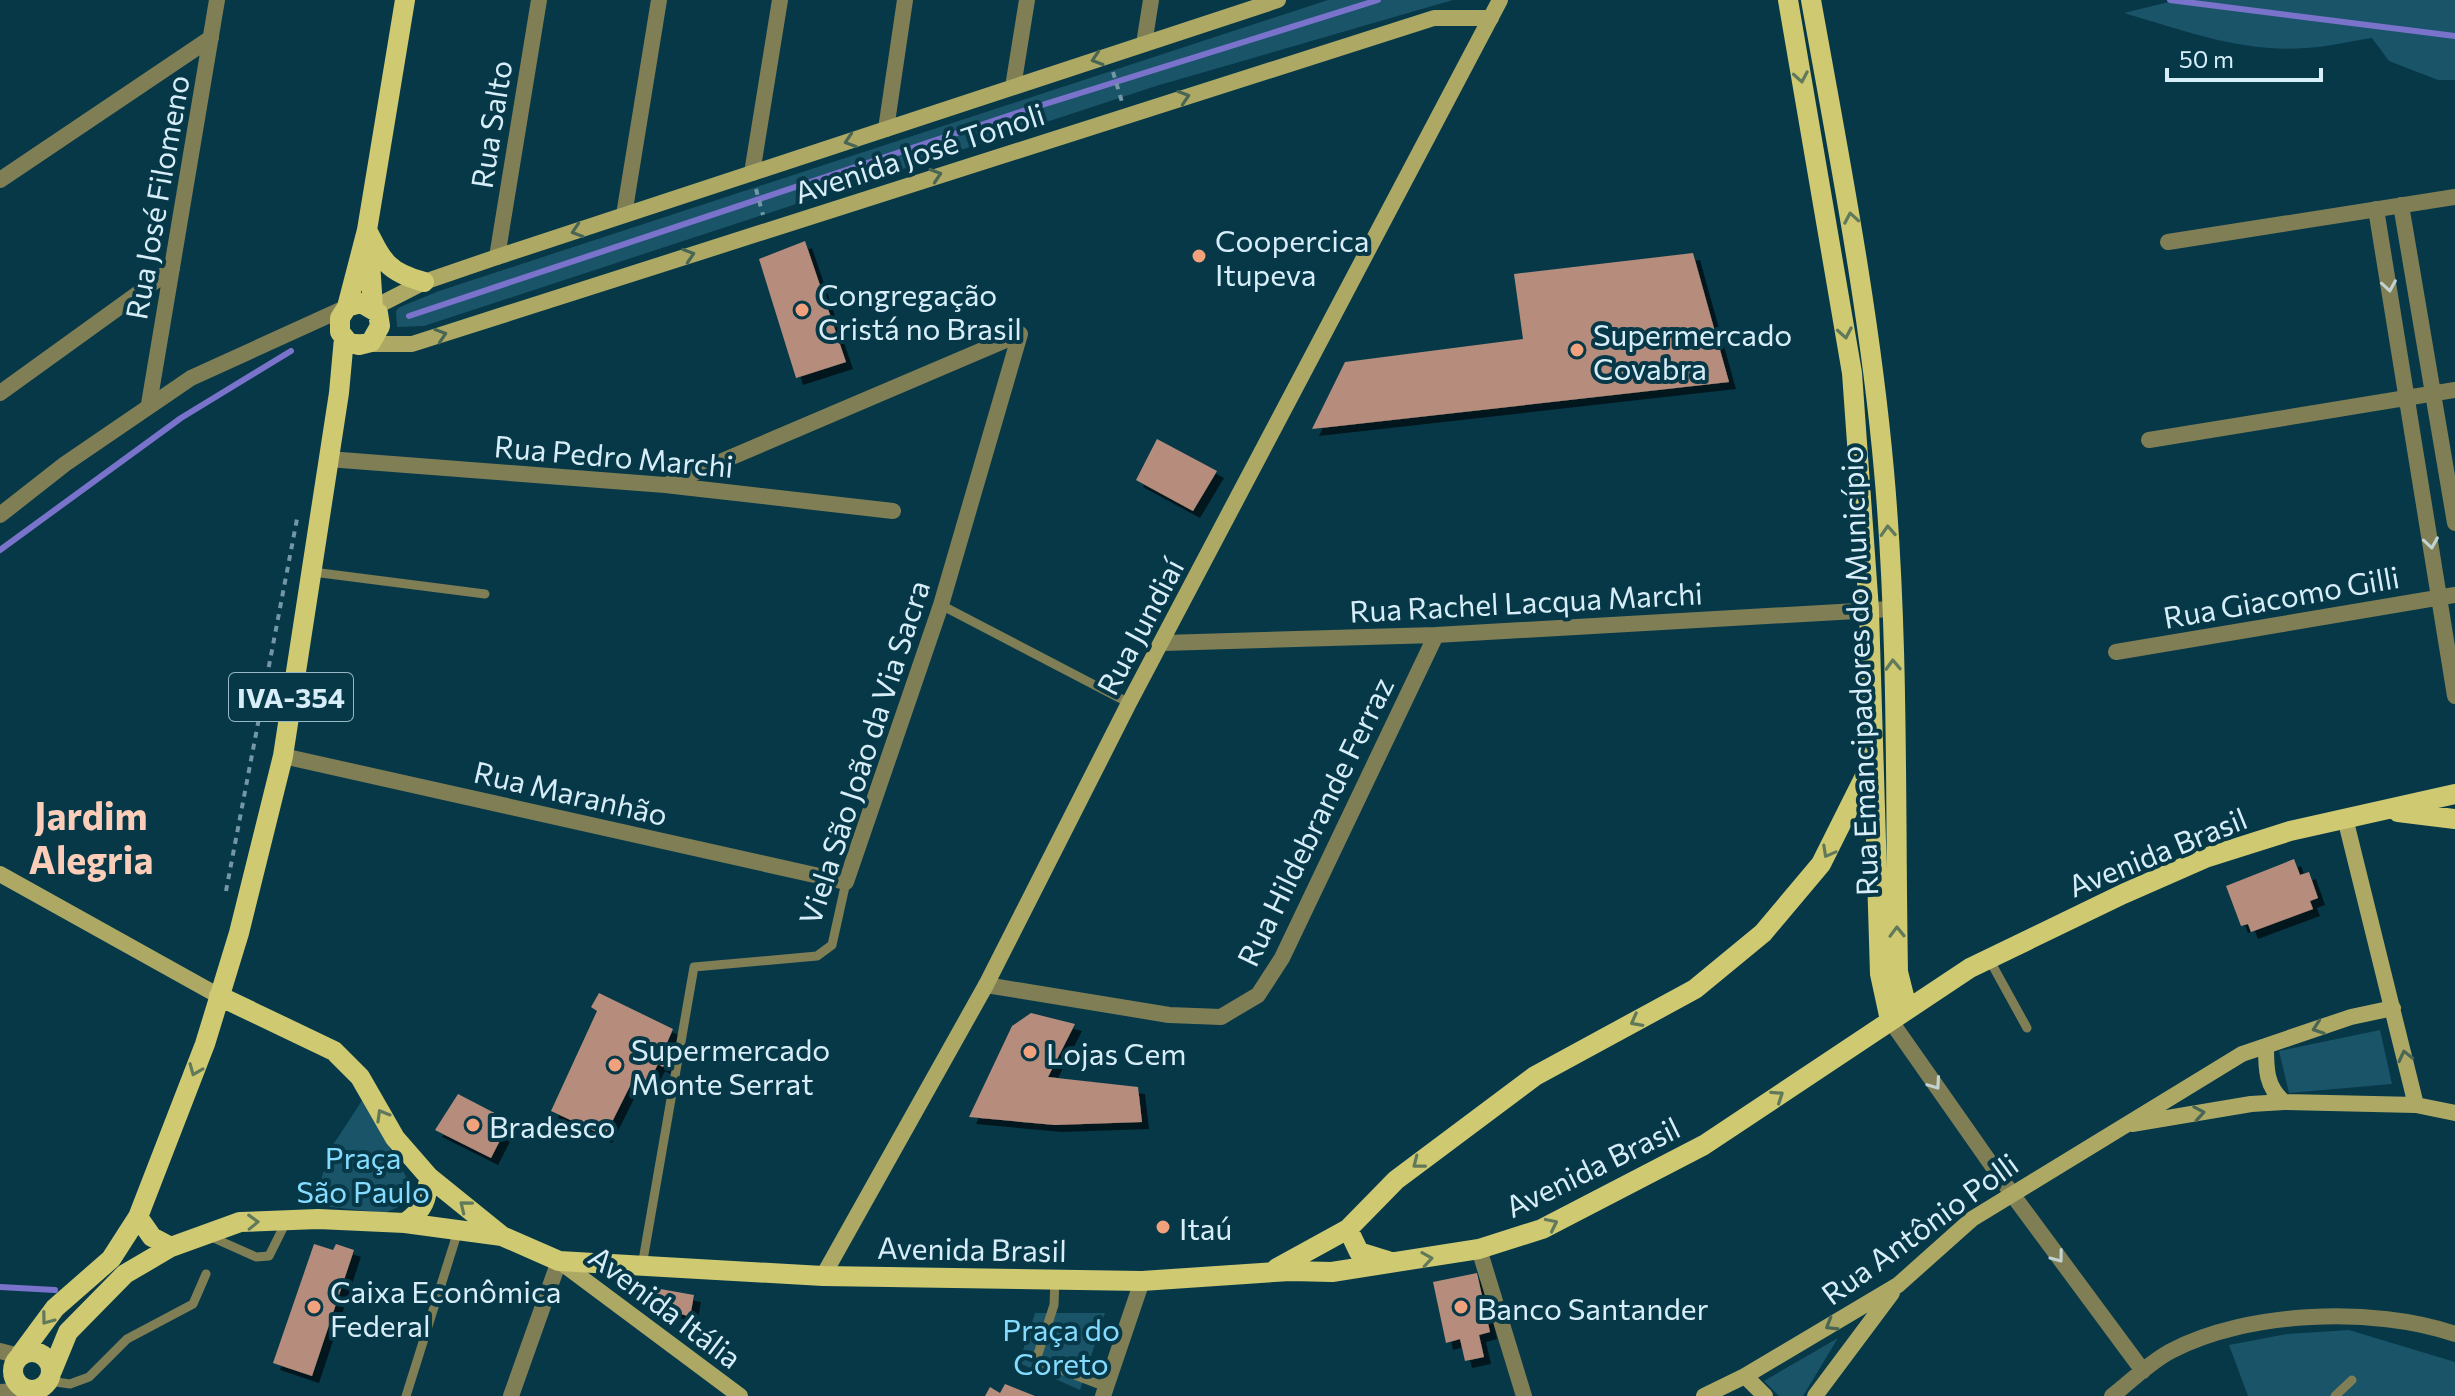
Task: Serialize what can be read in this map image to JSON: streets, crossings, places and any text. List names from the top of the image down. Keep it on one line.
{"streets":{"main road":["Avenida José Tonoli","Rua Jundiaí","Rua Emancipadores do Município","IVA-354","Avenida Brasil","Rua Antônio Polli","Avenida Itália"],"street":["Rua Salto","Rua José Filomeno","Rua Pedro Marchi","Rua Giacomo Gilli","Rua Rachel Lacqua Marchi","Viela São João da Via Sacra","Rua Maranhão","Rua Hildebrande Ferraz"]},"crossings":[["Rua Salto","Avenida José Tonoli"],["Avenida José Tonoli","Rua Jundiaí"],["Avenida José Tonoli","IVA-354"],["Rua Pedro Marchi","IVA-354"],["Rua Pedro Marchi","Viela São João da Via Sacra"],["Rua Rachel Lacqua Marchi","Rua Jundiaí"],["Rua Rachel Lacqua Marchi","Rua Emancipadores do Município"],["Rua Rachel Lacqua Marchi","Rua Hildebrande Ferraz"],["Rua Jundiaí","Rua Hildebrande Ferraz"],["Rua Jundiaí","Avenida Brasil"],["Rua Emancipadores do Município","Avenida Brasil"],["IVA-354","Rua Maranhão"],["Viela São João da Via Sacra","Rua Maranhão"],["Viela São João da Via Sacra","Avenida Brasil"],["Avenida Brasil","Avenida Itália"]],"districts":["Jardim Alegria"],"parks":["Praça São Paulo","Praça do Coreto"],"places":["Coopercica Itupeva","Congregação Cristá no Brasil","Supermercado Covabra","Lojas Cem","Supermercado Monte Serrat","Bradesco","Itaú","Caixa Econômica Federal","Banco Santander"],"scale_bar":"50 m"}
